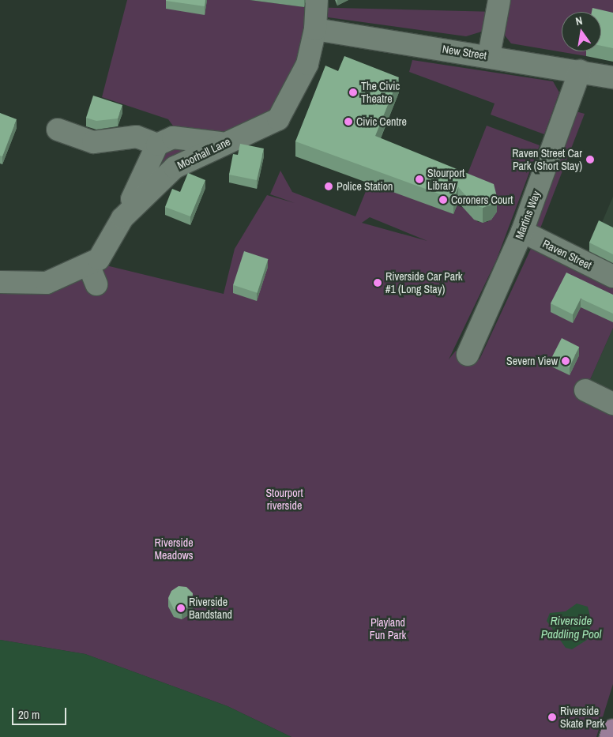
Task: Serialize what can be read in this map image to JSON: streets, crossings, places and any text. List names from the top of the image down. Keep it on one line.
{"streets":{"street":["New Street","Moorhall Lane","Martins Way","Raven Street"]},"crossings":[["New Street","Moorhall Lane"],["New Street","Martins Way"],["Martins Way","Raven Street"]],"water":["Riverside Paddling Pool"],"parks":["Stourport riverside","Riverside Meadows","Playland Fun Park"],"places":["The Civic Theatre","Civic Centre","Raven Street Car Park (Short Stay)","Stourport Library","Police Station","Coroners Court","Riverside Car Park #1 (Long Stay)","Severn View","Riverside Bandstand","Riverside Skate Park"],"scale_bar":"20 m","north":"top"}
